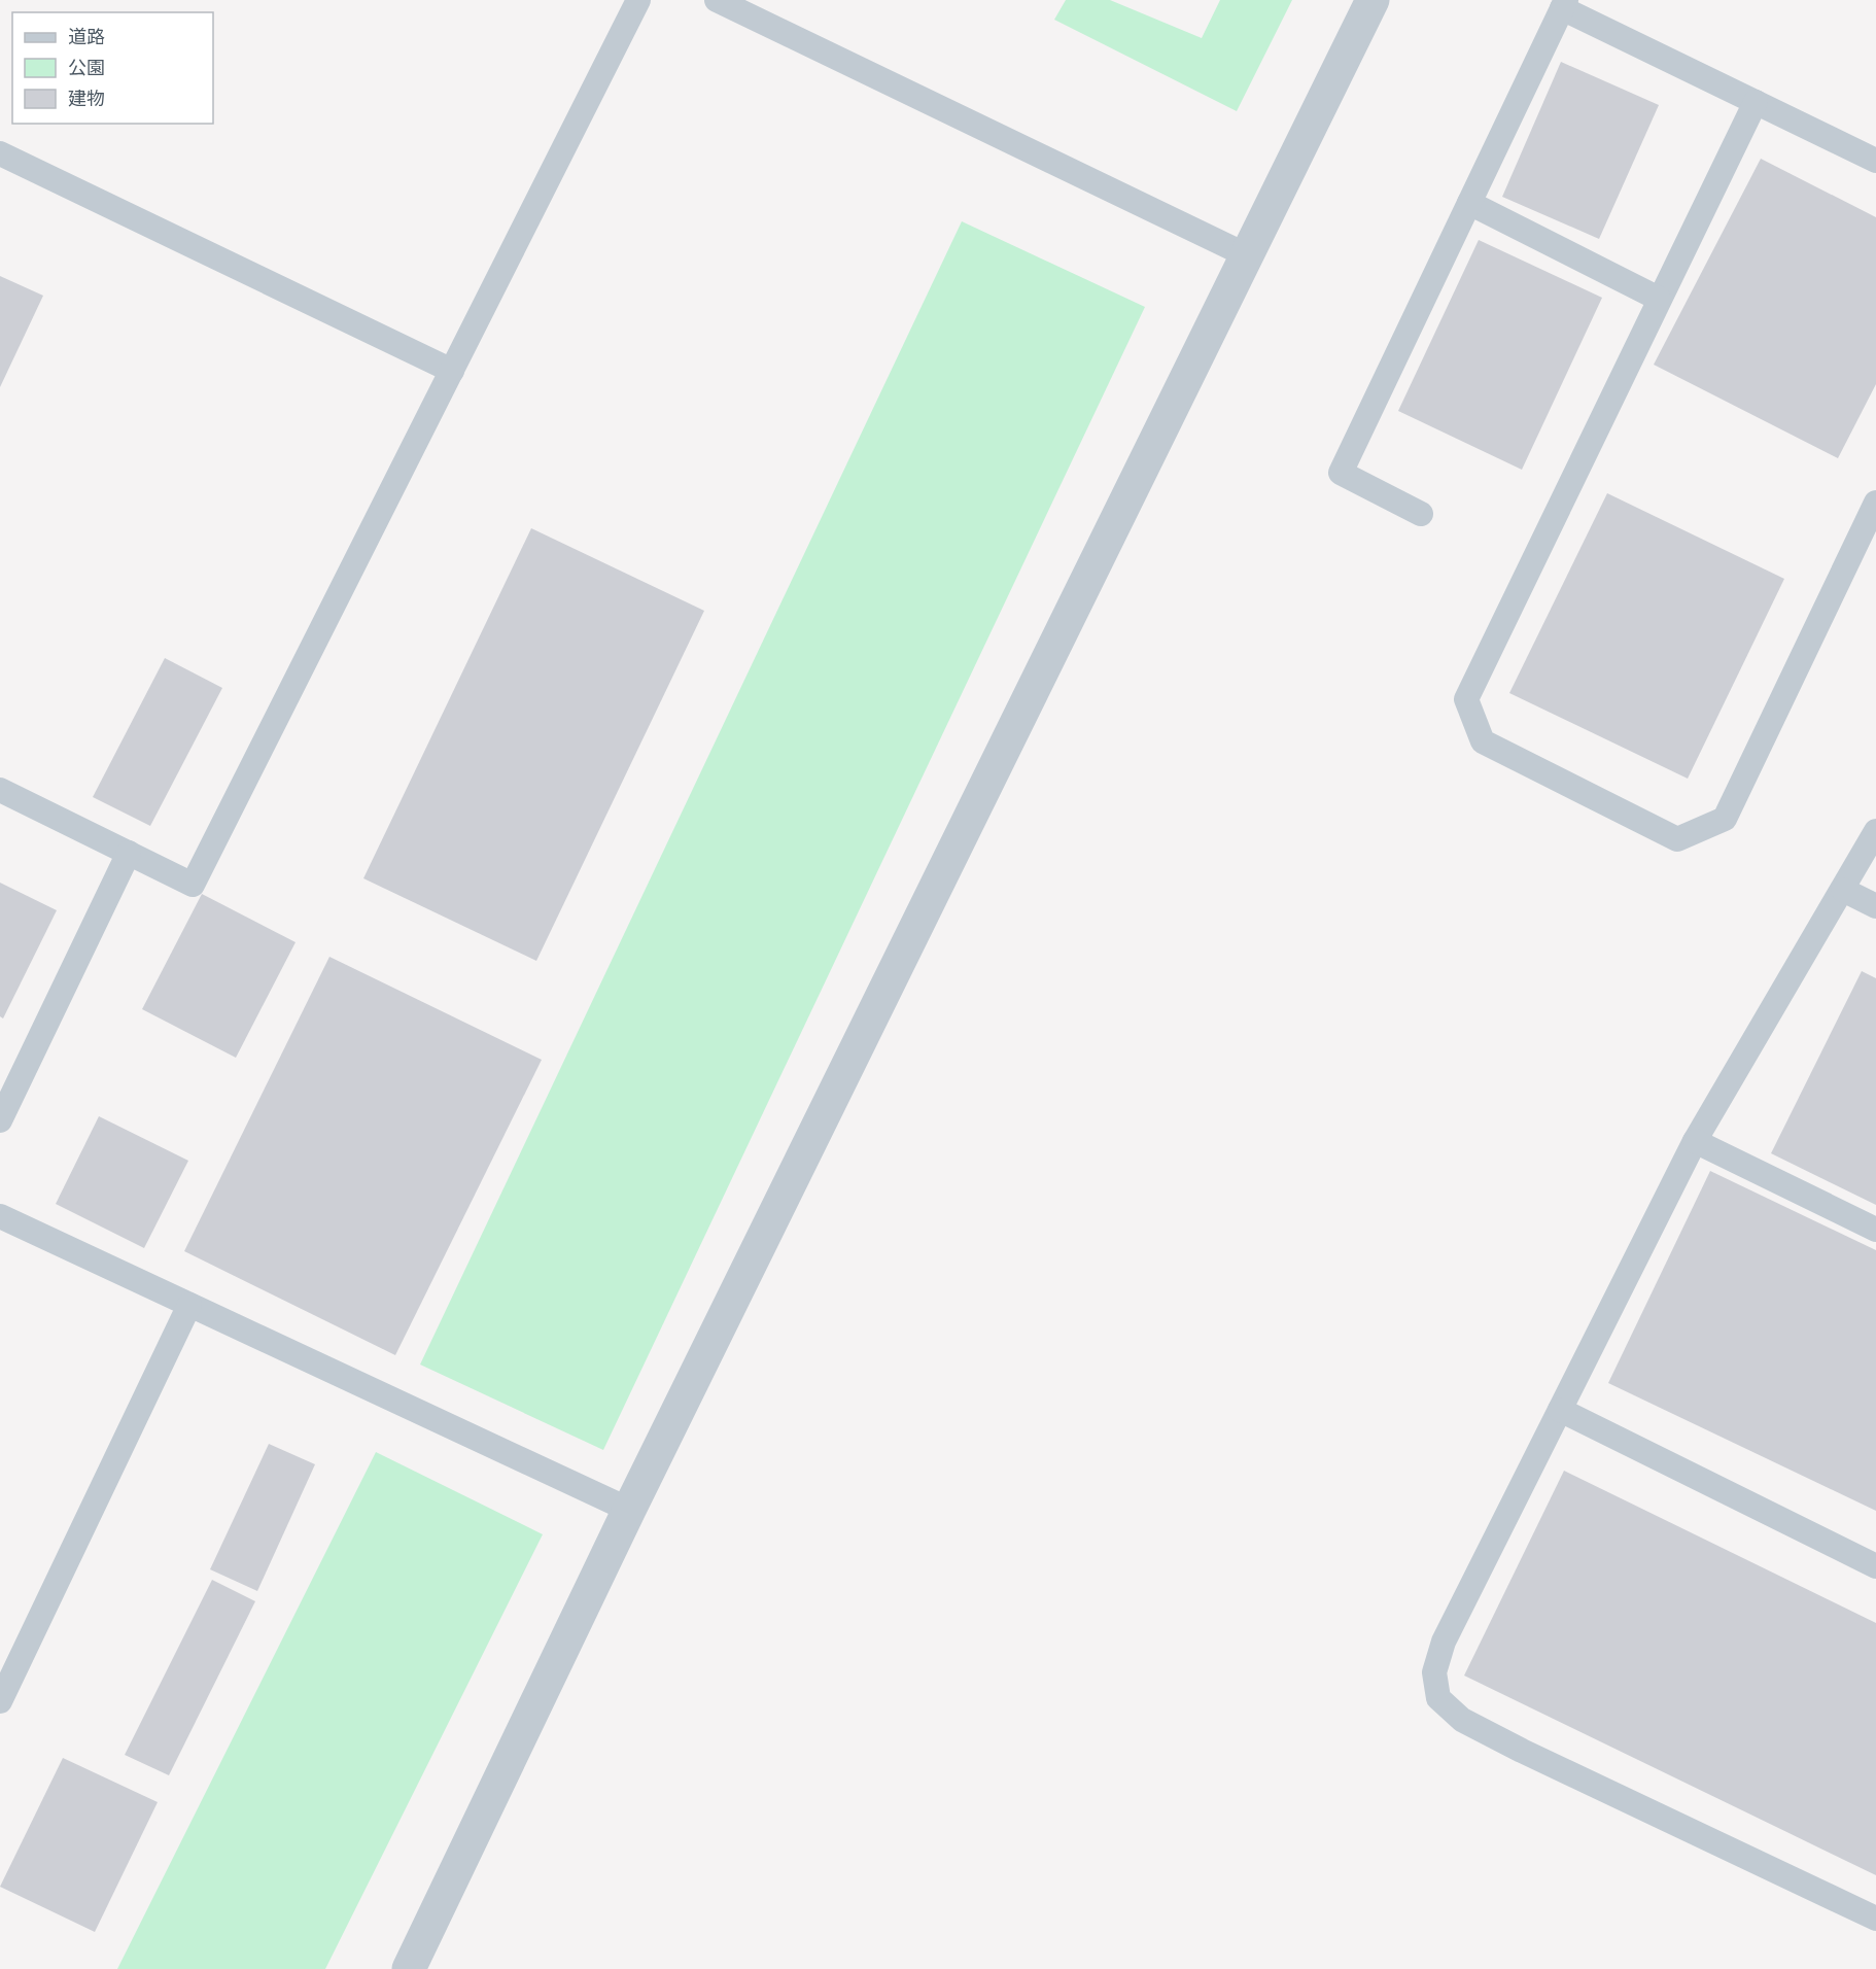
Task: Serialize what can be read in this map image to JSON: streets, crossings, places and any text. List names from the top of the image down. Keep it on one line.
{"legend":["道路","公園","建物"]}
